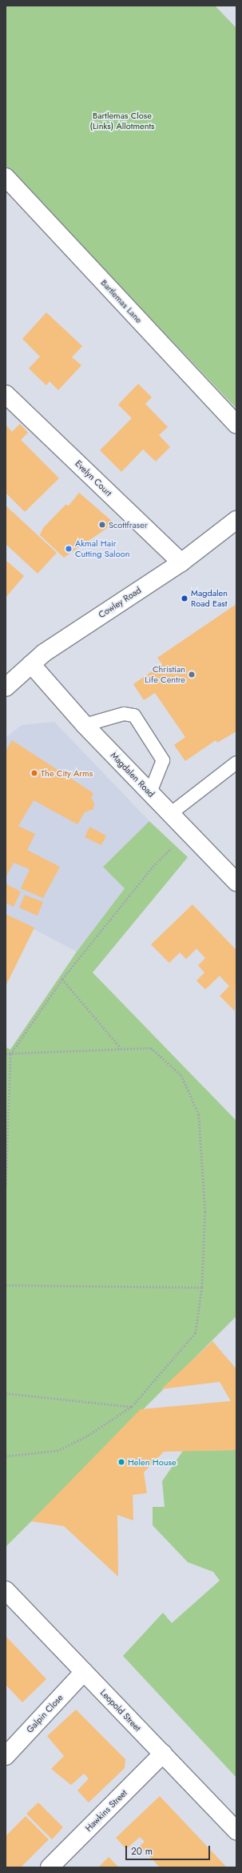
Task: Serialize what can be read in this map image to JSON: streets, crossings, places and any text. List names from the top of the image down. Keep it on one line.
{"streets":{"street":["Bartlemas Lane","Evelyn Court","Cowley Road","Magdalen Road","Leopold Street","Galpin Close","Hawkins Street"]},"crossings":[["Evelyn Court","Cowley Road"],["Cowley Road","Magdalen Road"],["Leopold Street","Galpin Close"],["Leopold Street","Hawkins Street"]],"parks":["Bartlemas Close (Links) Allotments"],"places":["Scottfraser","Akmal Hair Cutting Saloon","Magdalen Road East","Christian Life Centre","The City Arms","Helen House"],"scale_bar":"20 m"}
